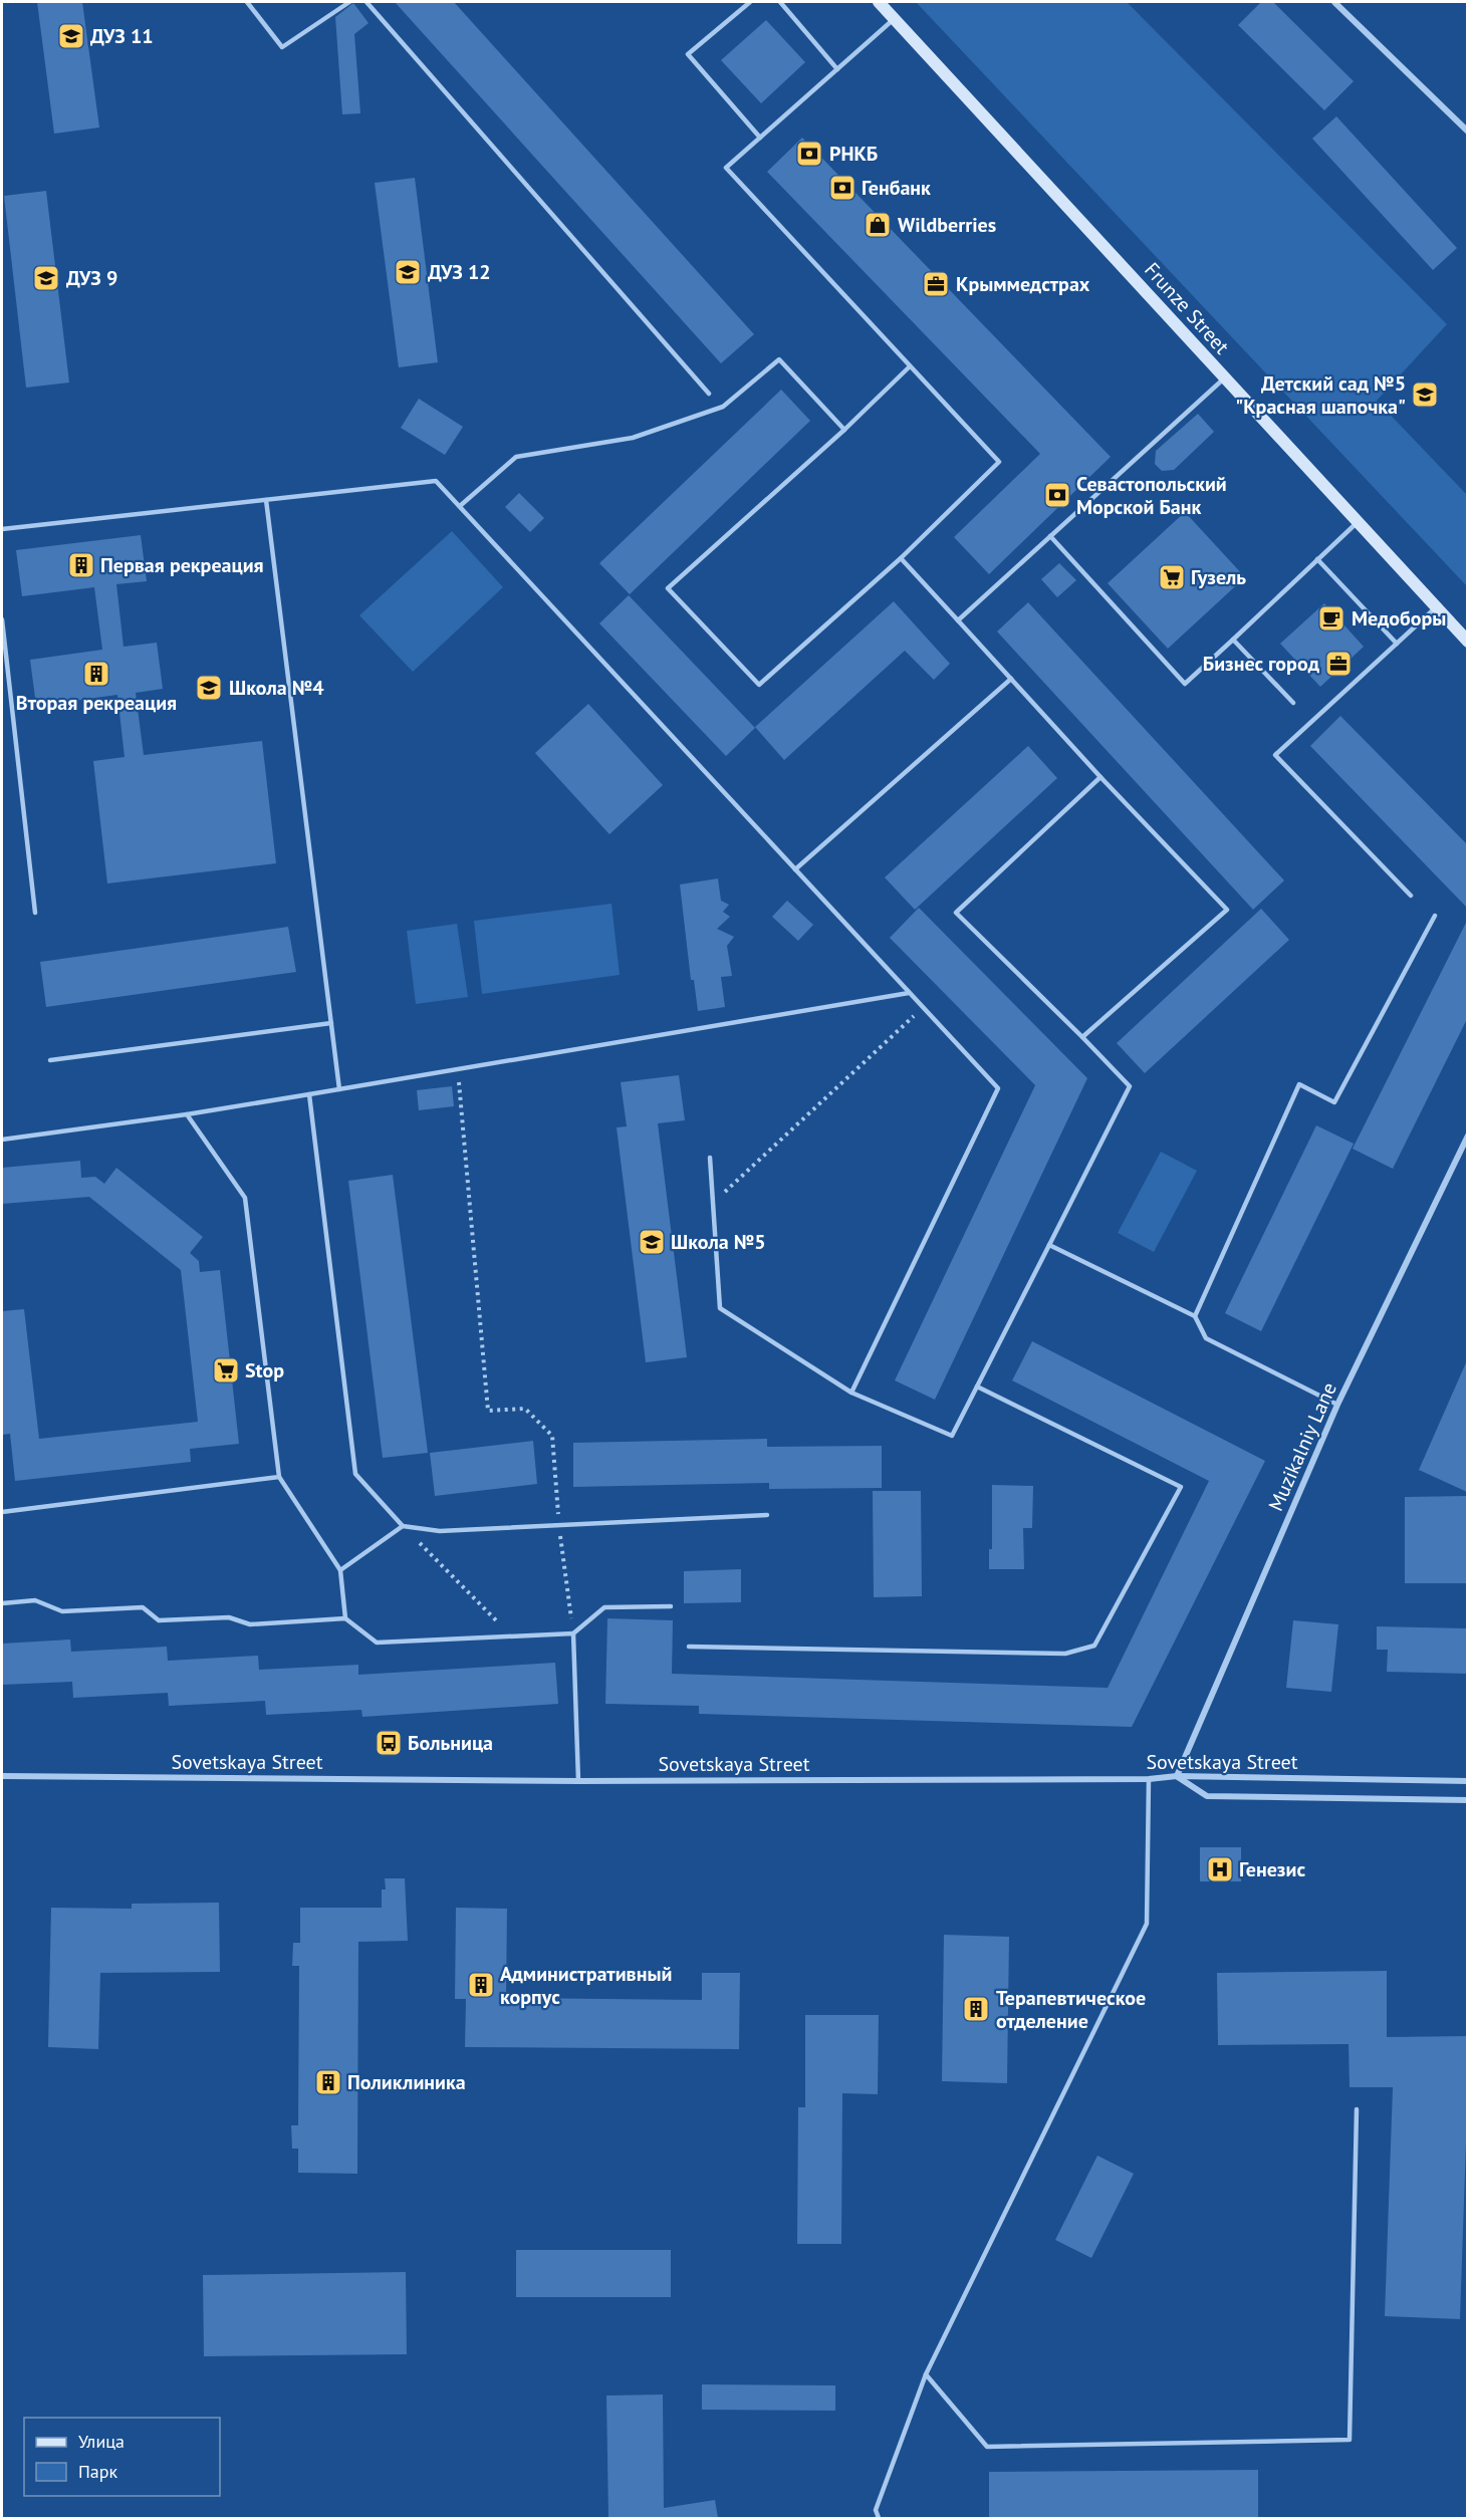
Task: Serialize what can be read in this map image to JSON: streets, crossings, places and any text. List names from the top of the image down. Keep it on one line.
{"streets":{"main road":["Frunze Street"],"street":["Muzikalniy Lane","Sovetskaya Street"]},"crossings":[["Muzikalniy Lane","Sovetskaya Street"]],"places":{"school or university":["ДУЗ 11","ДУЗ 12","ДУЗ 9","Детский сад №5 \"Красная шапочка\"","Школа №4","Школа №5"],"bank":["РНКБ","Генбанк","Севастопольский Морской Банк"],"shop":["Wildberries"],"office":["Крыммедстрах","Бизнес город"],"building":["Первая рекреация","Вторая рекреация","Административный корпус","Терапевтическое отделение","Поликлиника"],"supermarket":["Гузель","Stop"],"cafe":["Медоборы"],"bus stop":["Больница"],"hospital":["Генезис"]},"legend":["Улица","Парк"]}
